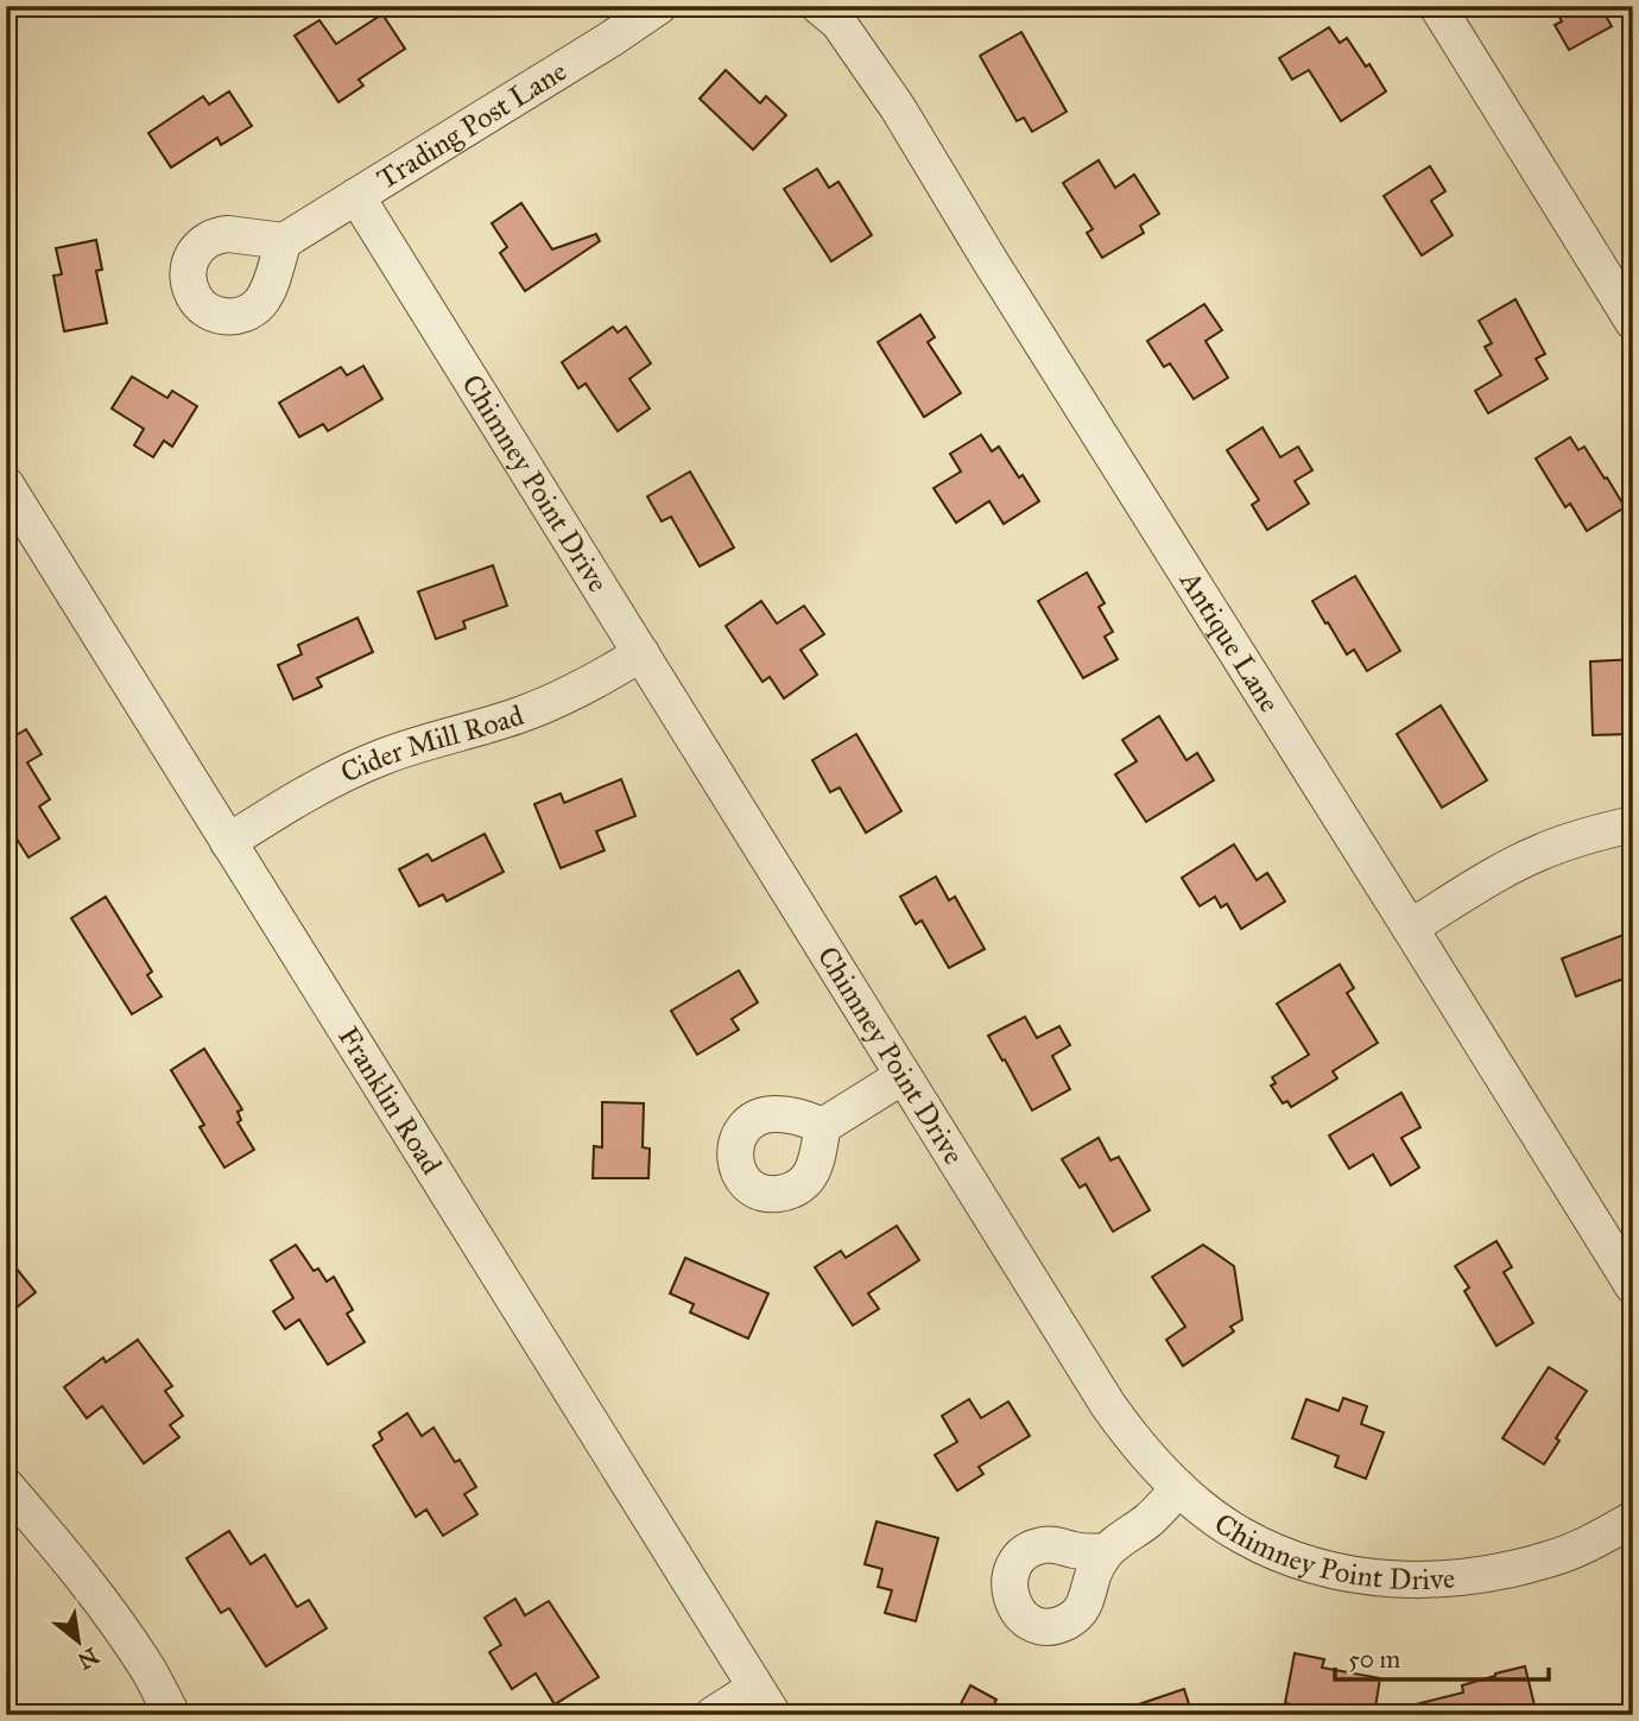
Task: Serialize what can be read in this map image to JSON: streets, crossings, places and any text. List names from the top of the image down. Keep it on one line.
{"streets":{"street":["Trading Post Lane","Chimney Point Drive","Antique Lane","Cider Mill Road","Franklin Road"]},"crossings":[["Trading Post Lane","Chimney Point Drive"],["Chimney Point Drive","Cider Mill Road"],["Cider Mill Road","Franklin Road"]],"scale_bar":"50 m","north":"bottom right"}
